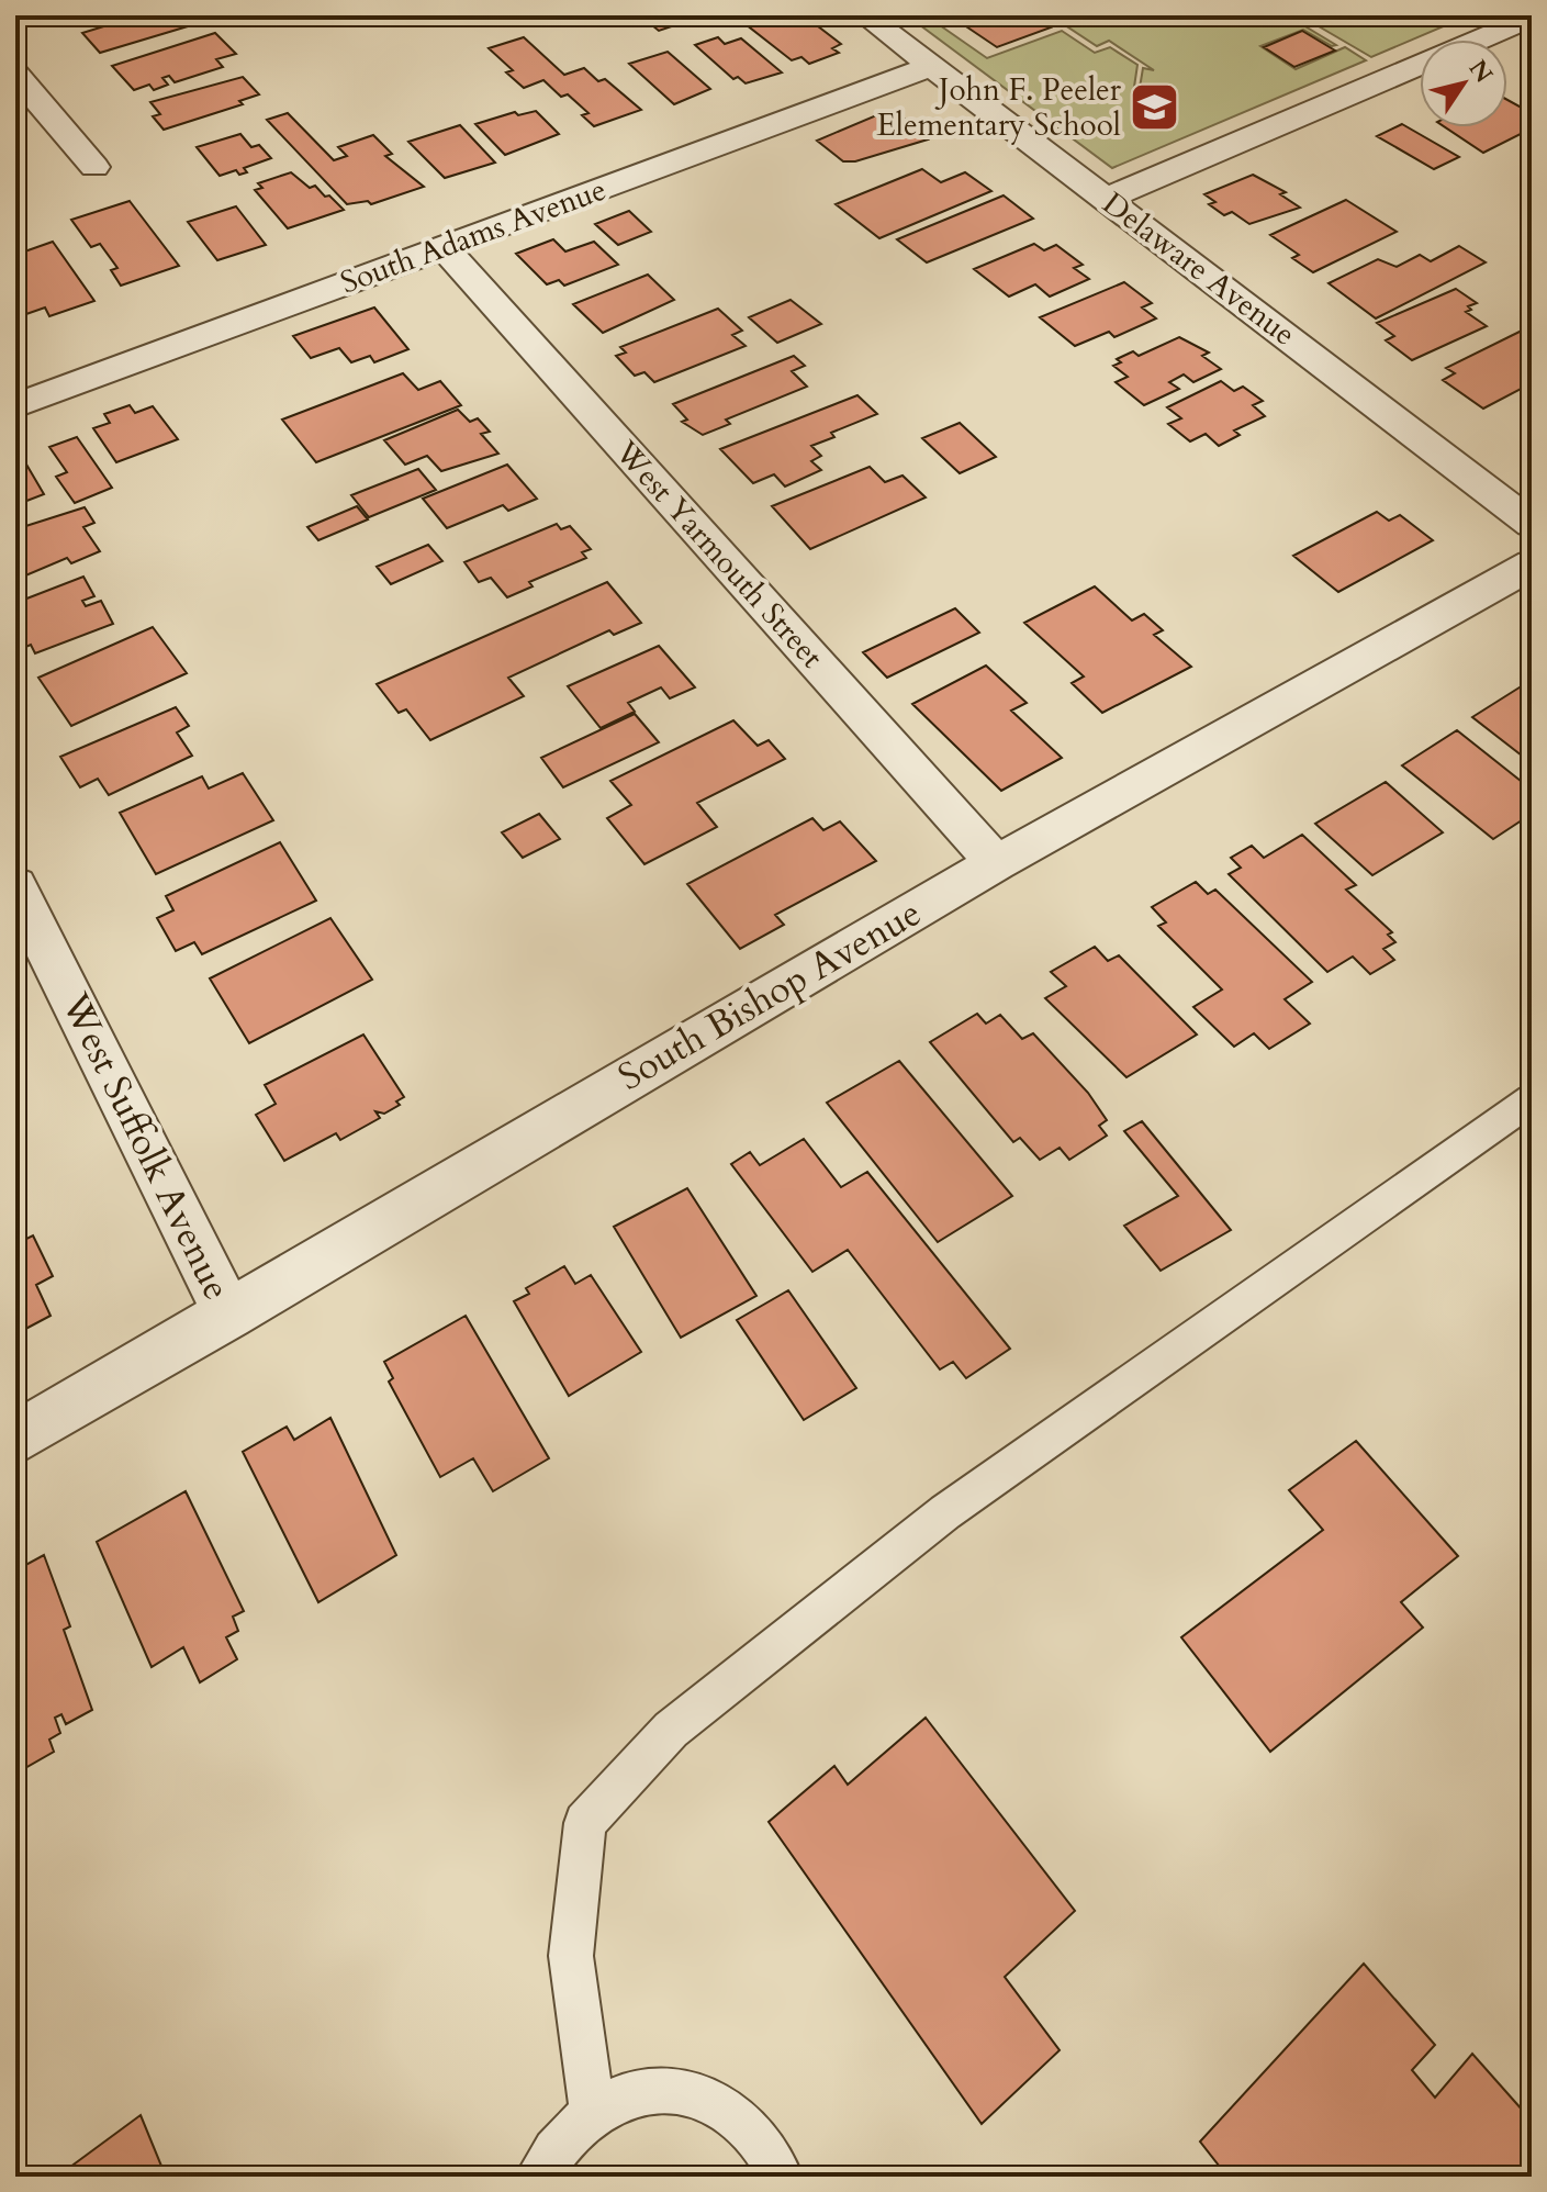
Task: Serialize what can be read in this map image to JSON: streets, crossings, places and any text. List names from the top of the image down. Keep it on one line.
{"streets":{"street":["South Adams Avenue","Delaware Avenue","West Yarmouth Street","South Bishop Avenue","West Suffolk Avenue"]},"crossings":[["South Adams Avenue","Delaware Avenue"],["South Adams Avenue","West Yarmouth Street"],["West Yarmouth Street","South Bishop Avenue"],["South Bishop Avenue","West Suffolk Avenue"]],"places":{"school or university":["John F. Peeler Elementary School"]},"north":"top right"}
